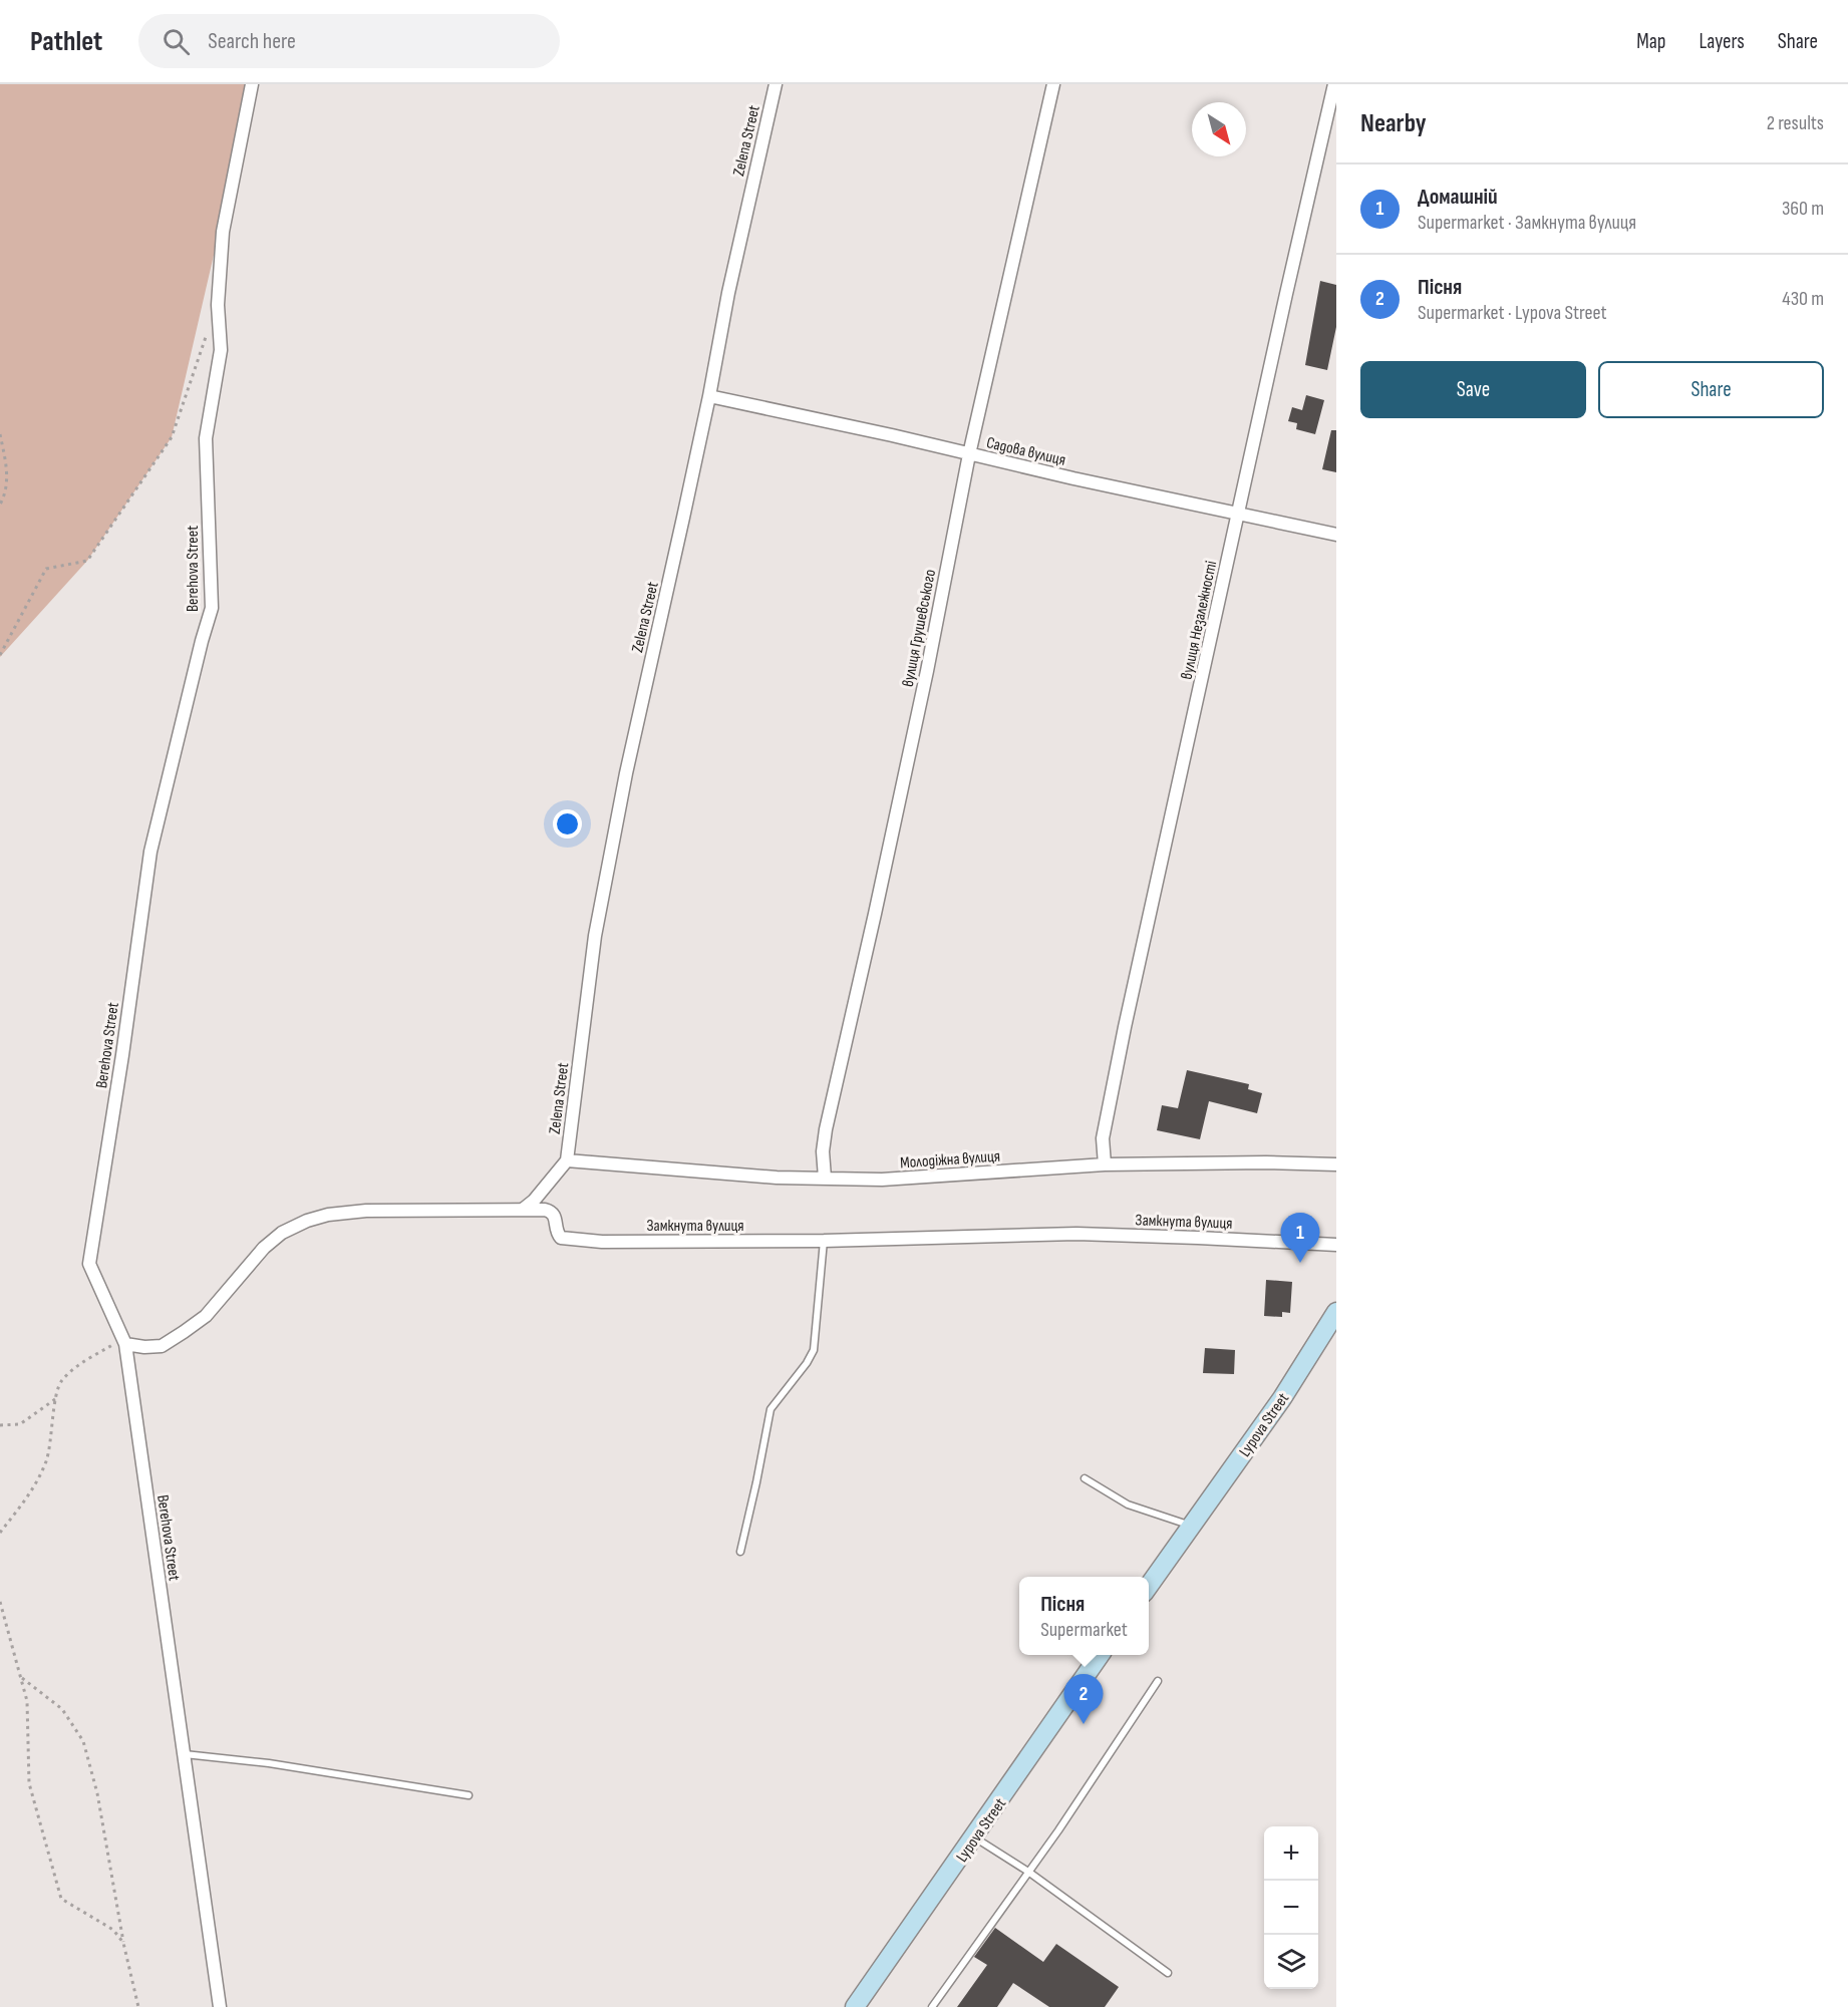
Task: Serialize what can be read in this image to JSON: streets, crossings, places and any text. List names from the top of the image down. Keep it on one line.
{"streets":{"street":["Zelena Street","Садова вулиця","Berehova Street","вулиця Незалежності","вулиця Грушевського","Молодіжна вулиця","Замкнута вулиця","Lypova Street"]},"crossings":[["Zelena Street","Садова вулиця"],["Zelena Street","Молодіжна вулиця"],["Садова вулиця","вулиця Незалежності"],["Садова вулиця","вулиця Грушевського"],["Berehova Street","Замкнута вулиця"],["вулиця Незалежності","Молодіжна вулиця"],["вулиця Грушевського","Молодіжна вулиця"]],"north":"bottom right","page":{"header":"Pathlet","search":"Search here","nav":["Map","Layers","Share"],"heading":["Nearby","2 results"],"list":[{"mark":"1","name":"Домашній","note":"Supermarket · Замкнута вулиця","value":"360 m"},{"mark":"2","name":"Пісня","note":"Supermarket · Lypova Street","value":"430 m"}],"buttons":["Save","Share"],"pins":["1","2"],"popup":["Пісня","Supermarket"],"map_buttons":["+","−"]}}
